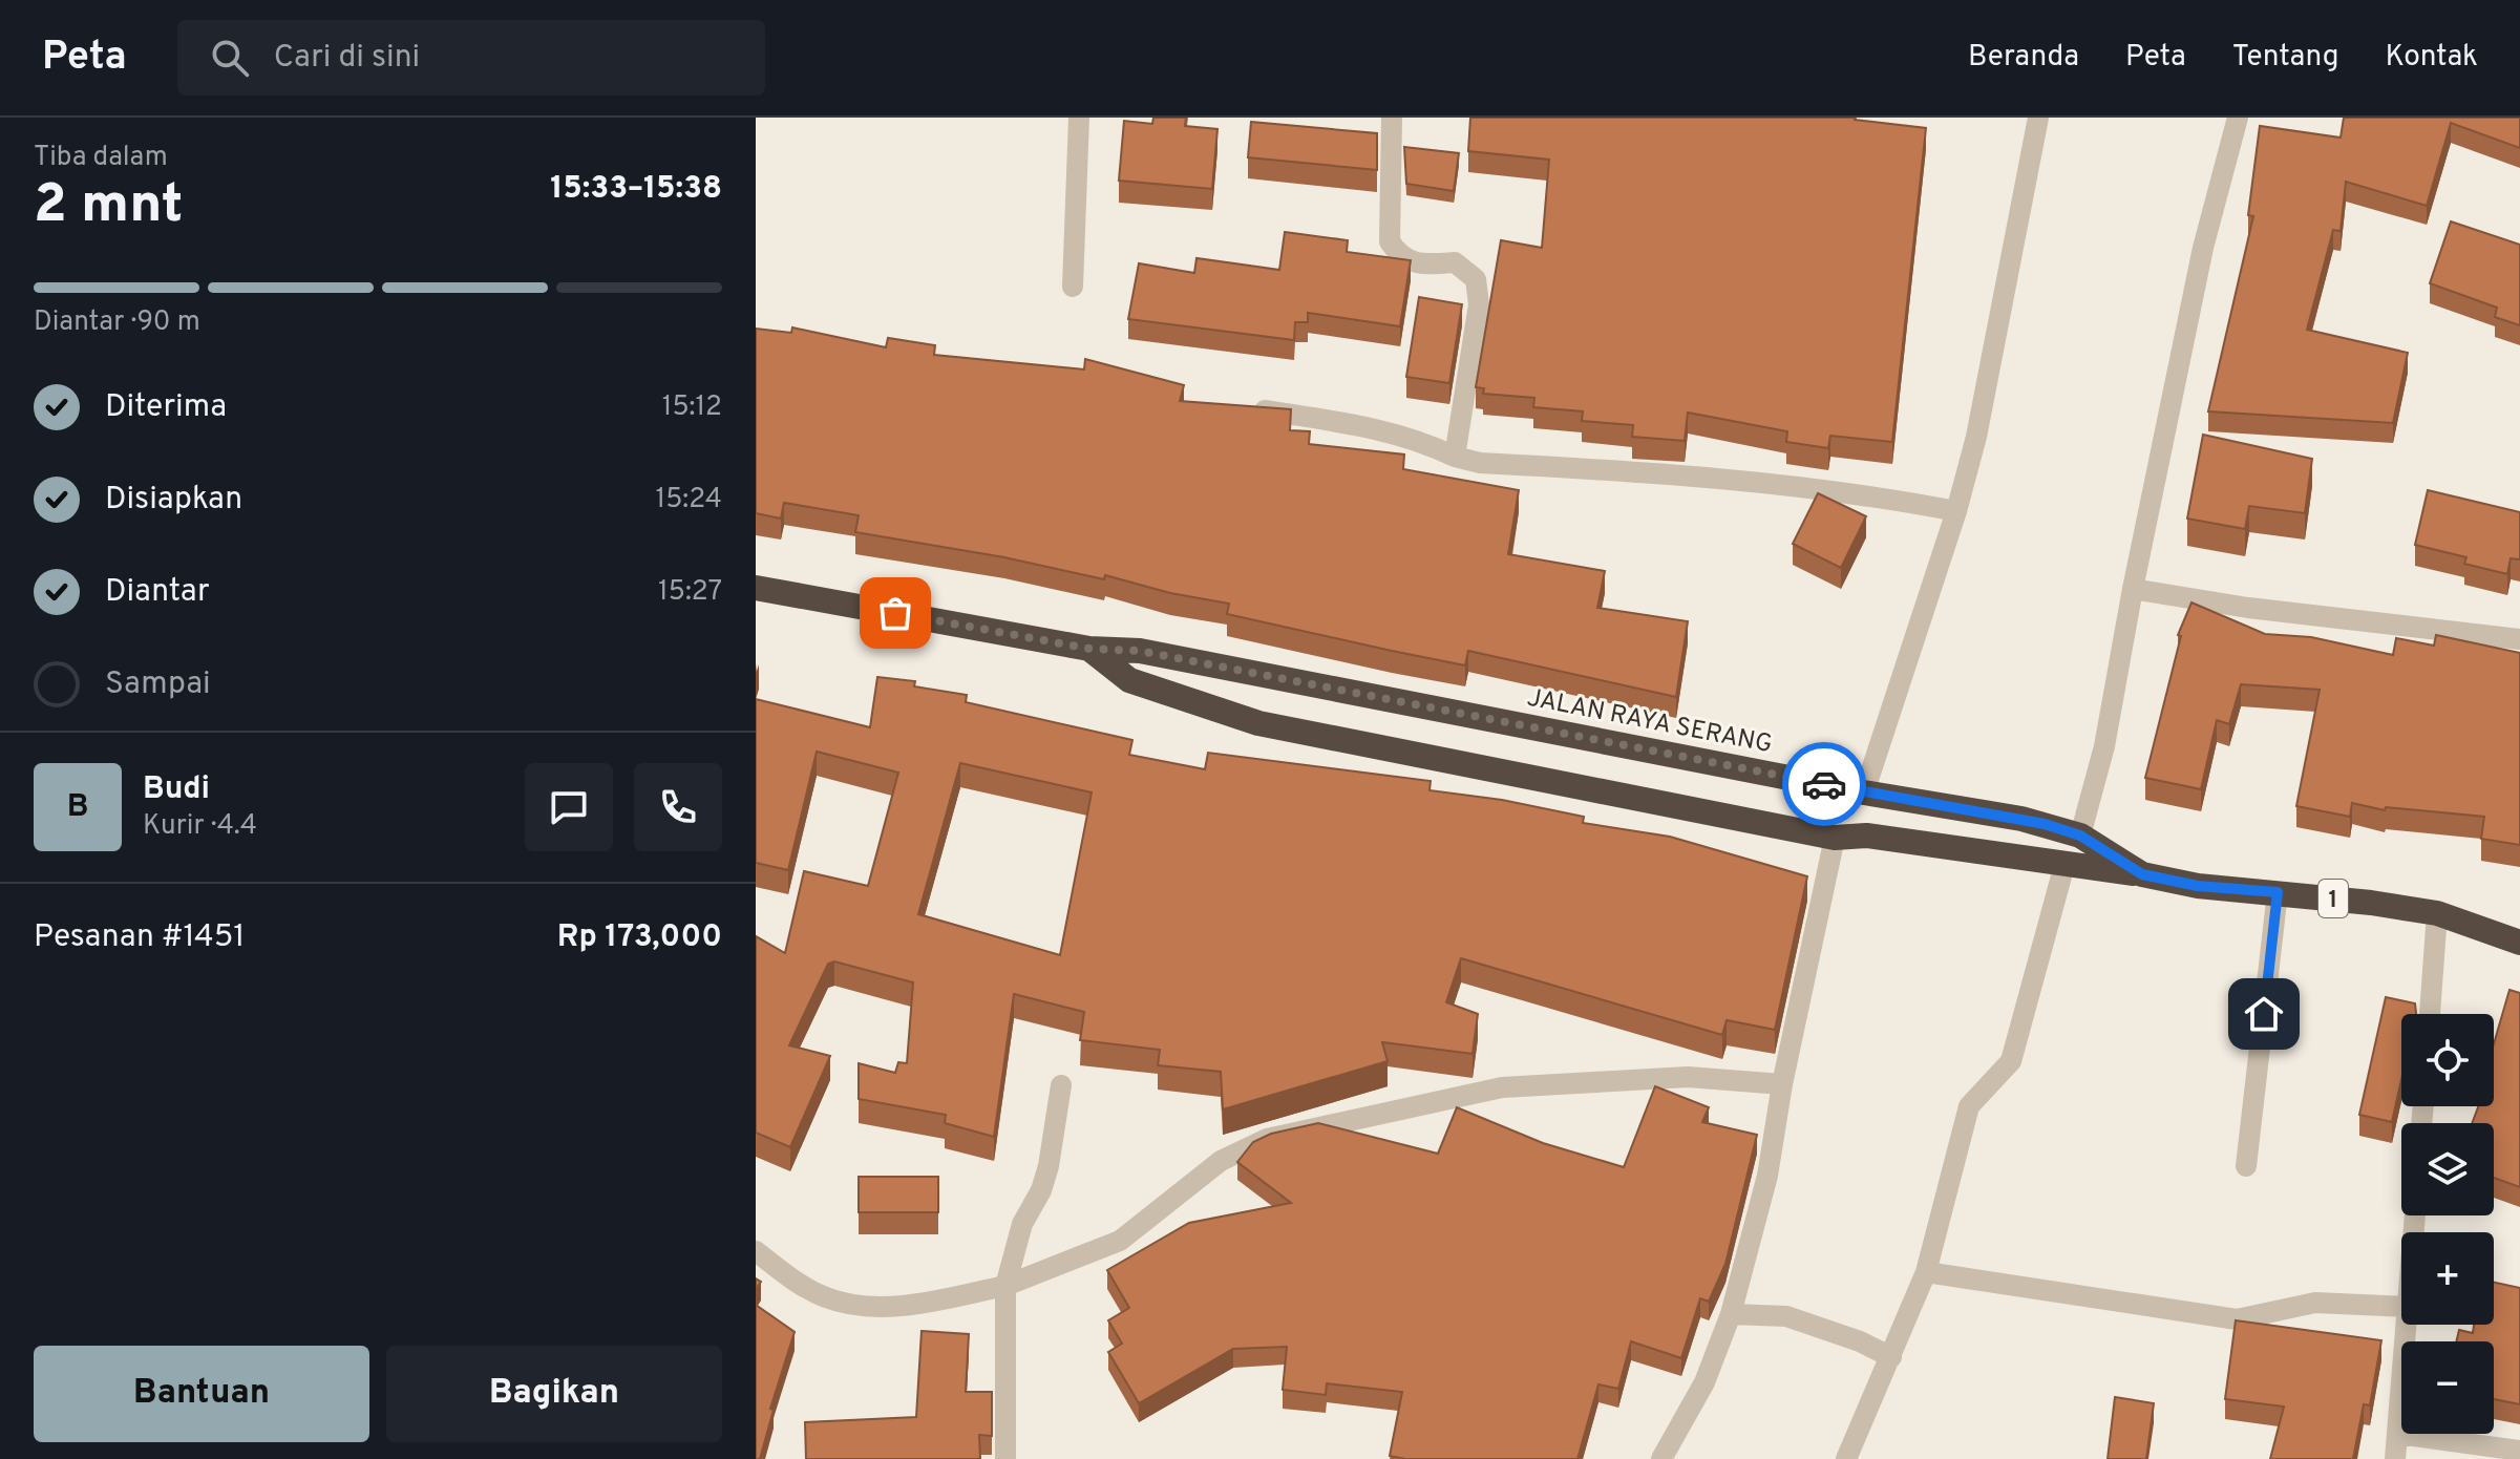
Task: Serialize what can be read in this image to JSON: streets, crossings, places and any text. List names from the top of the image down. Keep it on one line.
{"streets":{"highway":["JALAN RAYA SERANG","1"]},"page":{"header":"Peta","search":"Cari di sini","nav":["Beranda","Peta","Tentang","Kontak"],"heading":["2 mnt","Tiba dalam","15:33–15:38"],"panel":["Budi","Kurir · 4.4","Pesanan #1451","Rp 173,000"],"bar":"Diantar · 90 m","list":[["Diterima","15:12"],["Disiapkan","15:24"],["Diantar","15:27"],"Sampai"],"round":"B","map_buttons":["+","−"],"buttons":["Bantuan","Bagikan"]}}
